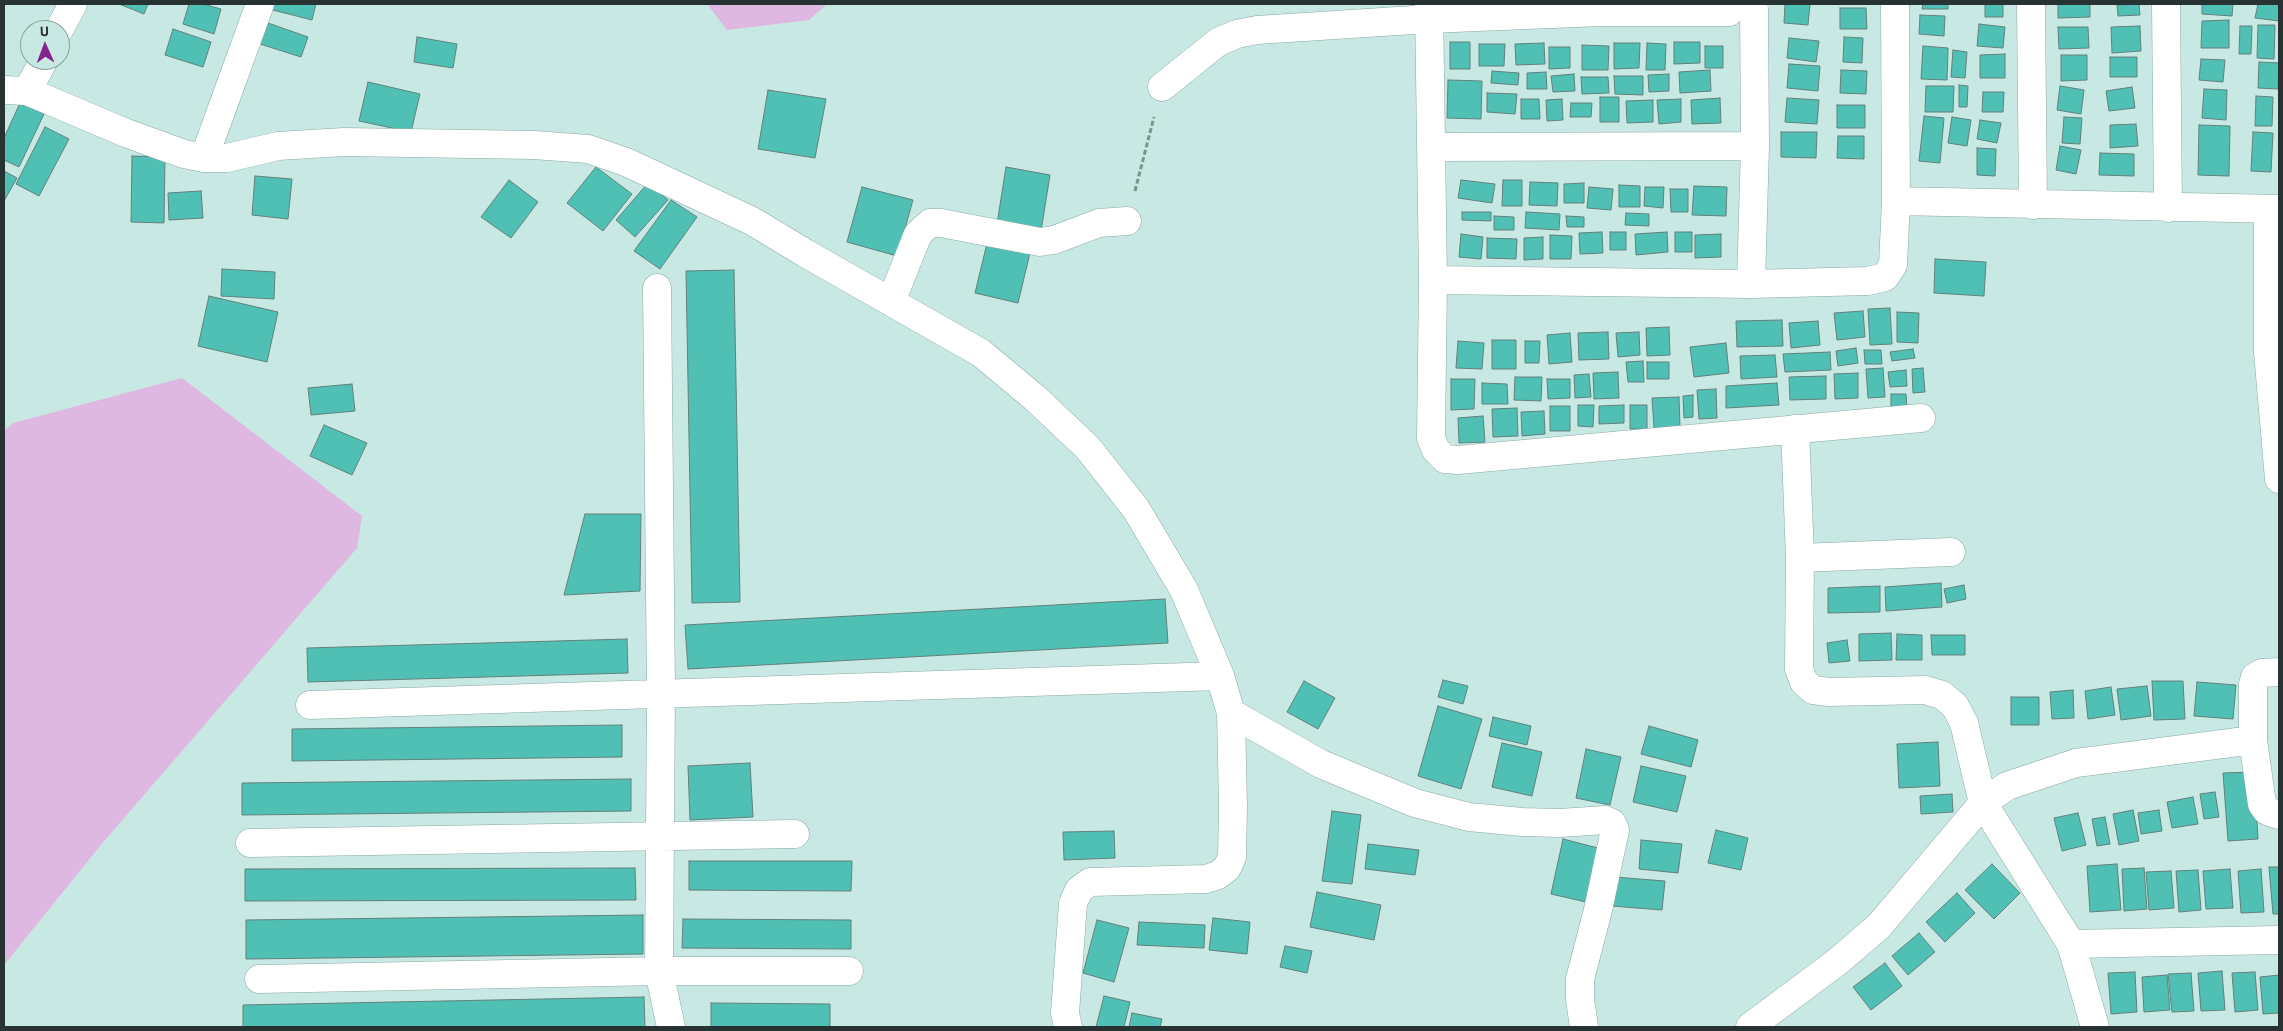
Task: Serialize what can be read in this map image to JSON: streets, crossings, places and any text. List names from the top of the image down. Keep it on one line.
{"north":"top"}
